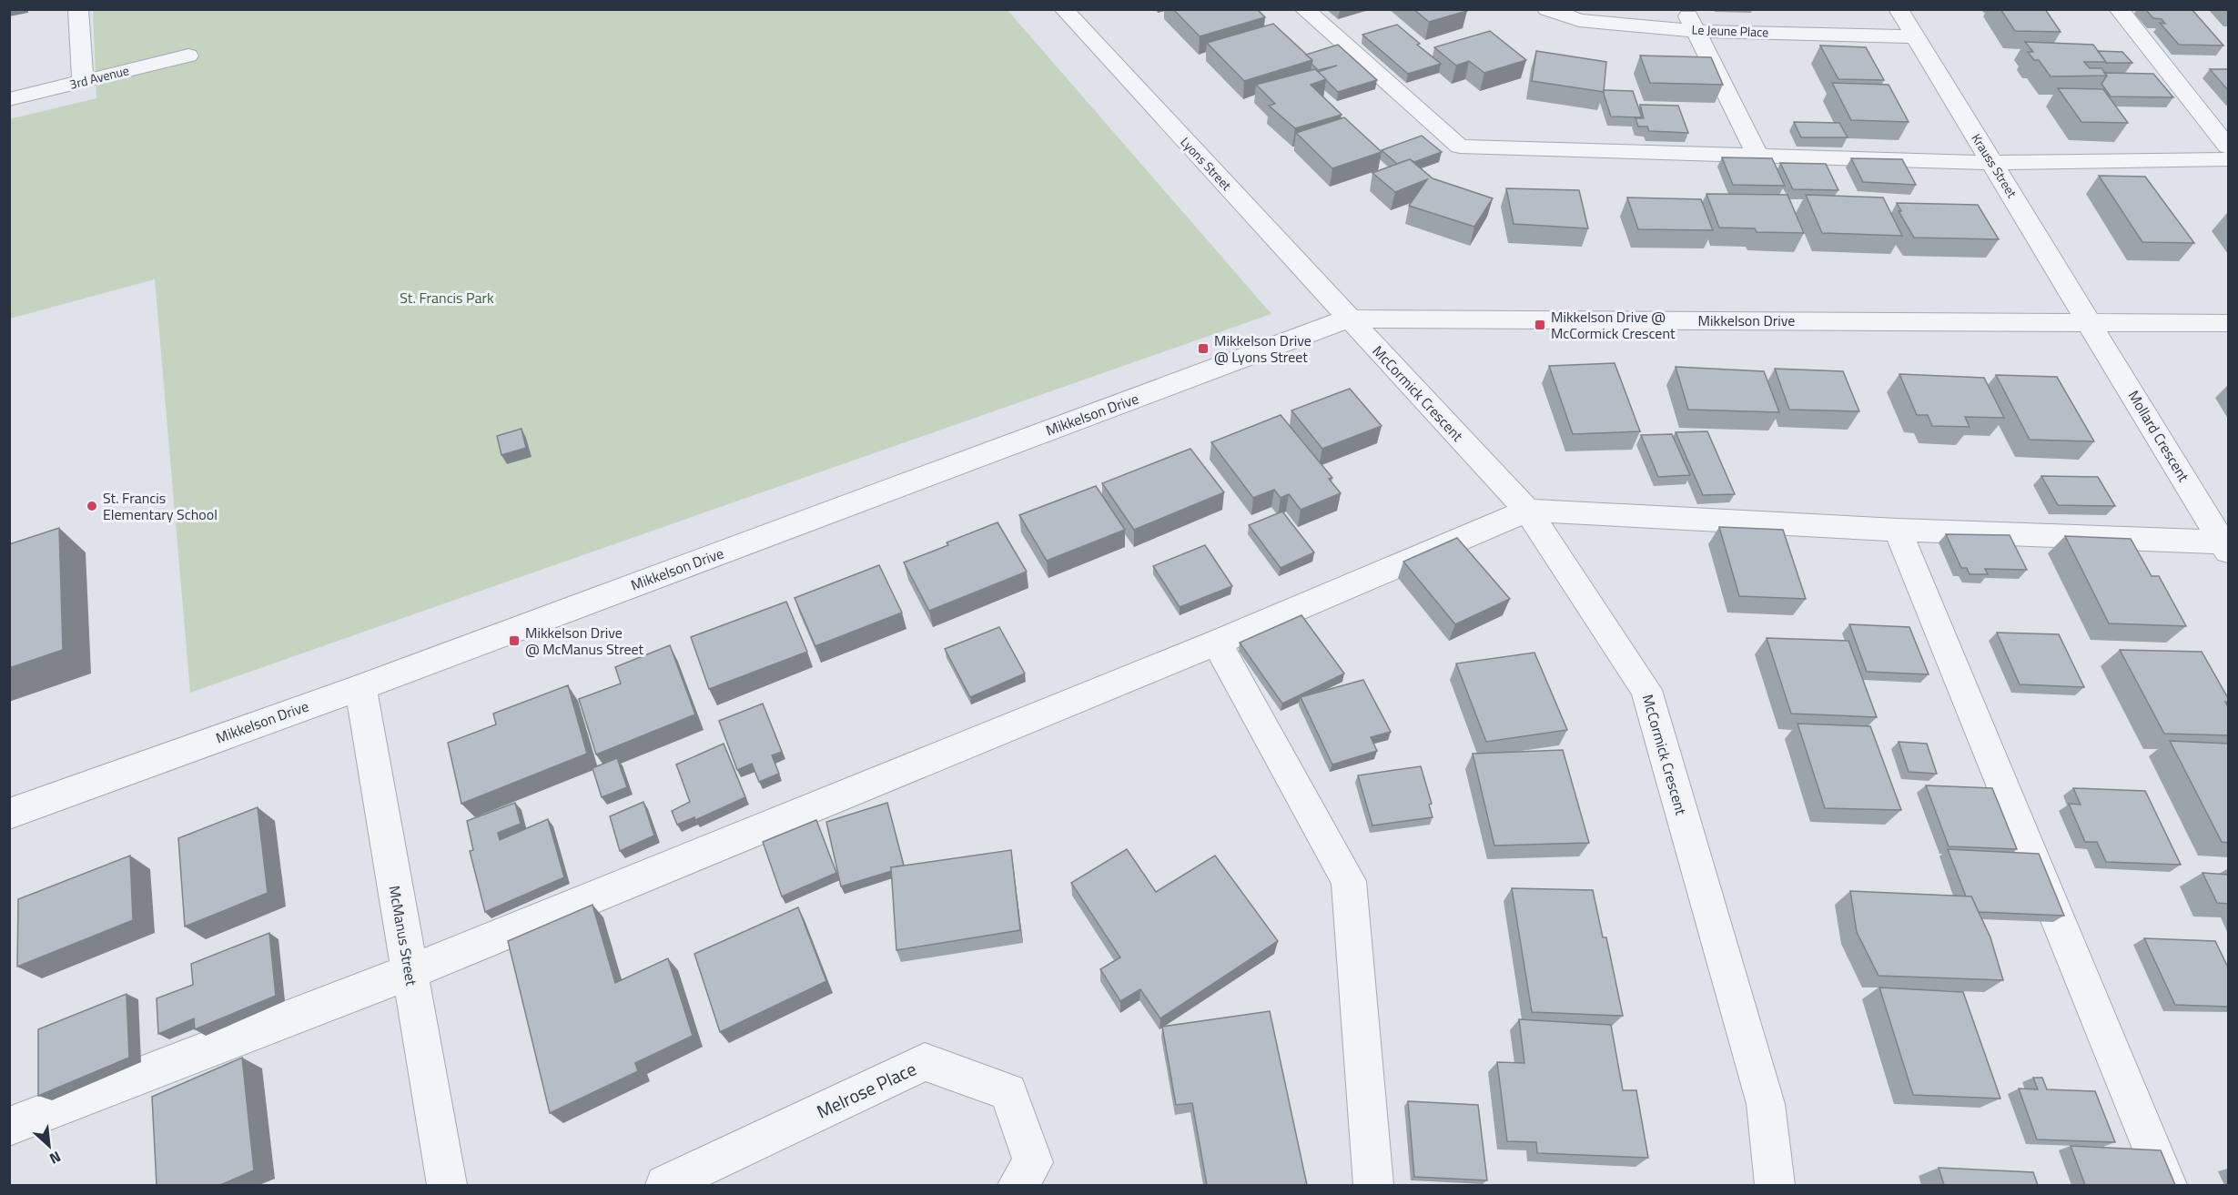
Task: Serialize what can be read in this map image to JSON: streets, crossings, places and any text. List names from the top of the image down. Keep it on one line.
{"streets":{"street":["Le Jeune Place","3rd Avenue","Lyons Street","Krauss Street","Mikkelson Drive","McCormick Crescent","Mollard Crescent","McManus Street","Melrose Place"]},"crossings":[["Le Jeune Place","Krauss Street"],["Lyons Street","Mikkelson Drive"],["Lyons Street","McCormick Crescent"],["Krauss Street","Mikkelson Drive"],["Krauss Street","Mollard Crescent"],["Mikkelson Drive","McCormick Crescent"],["Mikkelson Drive","Mollard Crescent"],["Mikkelson Drive","McManus Street"]],"parks":["St. Francis Park"],"places":{"transit":["Mikkelson Drive @ McCormick Crescent","Mikkelson Drive @ Lyons Street","Mikkelson Drive @ McManus Street"],"other":["St. Francis Elementary School"]},"north":"bottom right"}
